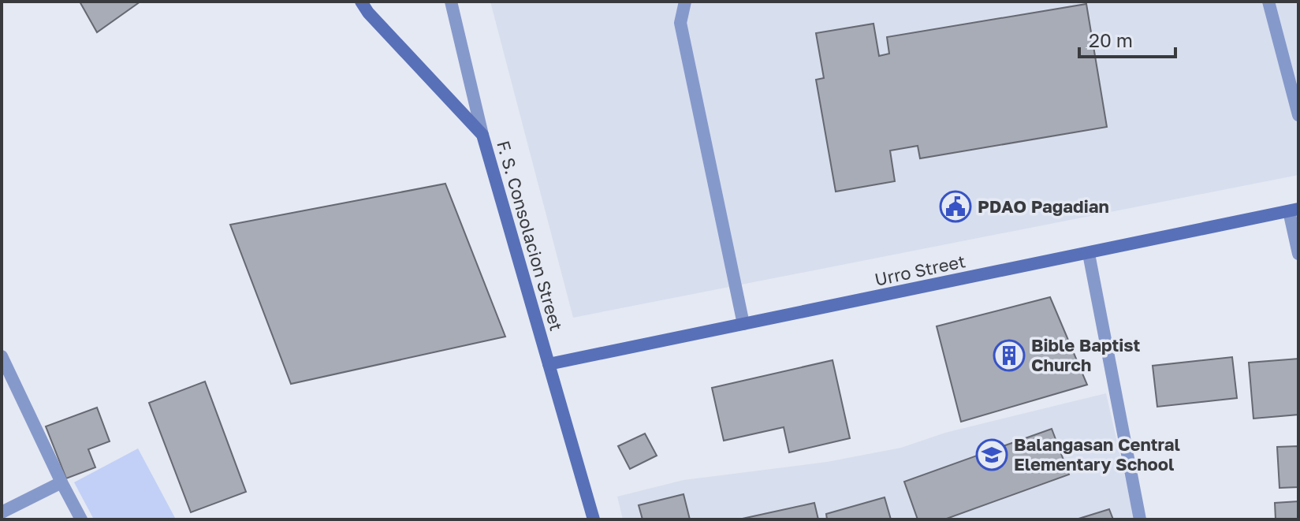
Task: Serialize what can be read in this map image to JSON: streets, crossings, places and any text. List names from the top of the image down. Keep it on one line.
{"streets":{"street":["F. S. Consolacion Street","Urro Street"]},"crossings":[["F. S. Consolacion Street","Urro Street"]],"places":{"public building":["PDAO Pagadian"],"building":["Bible Baptist Church"],"school or university":["Balangasan Central Elementary School"]},"scale_bar":"20 m"}
